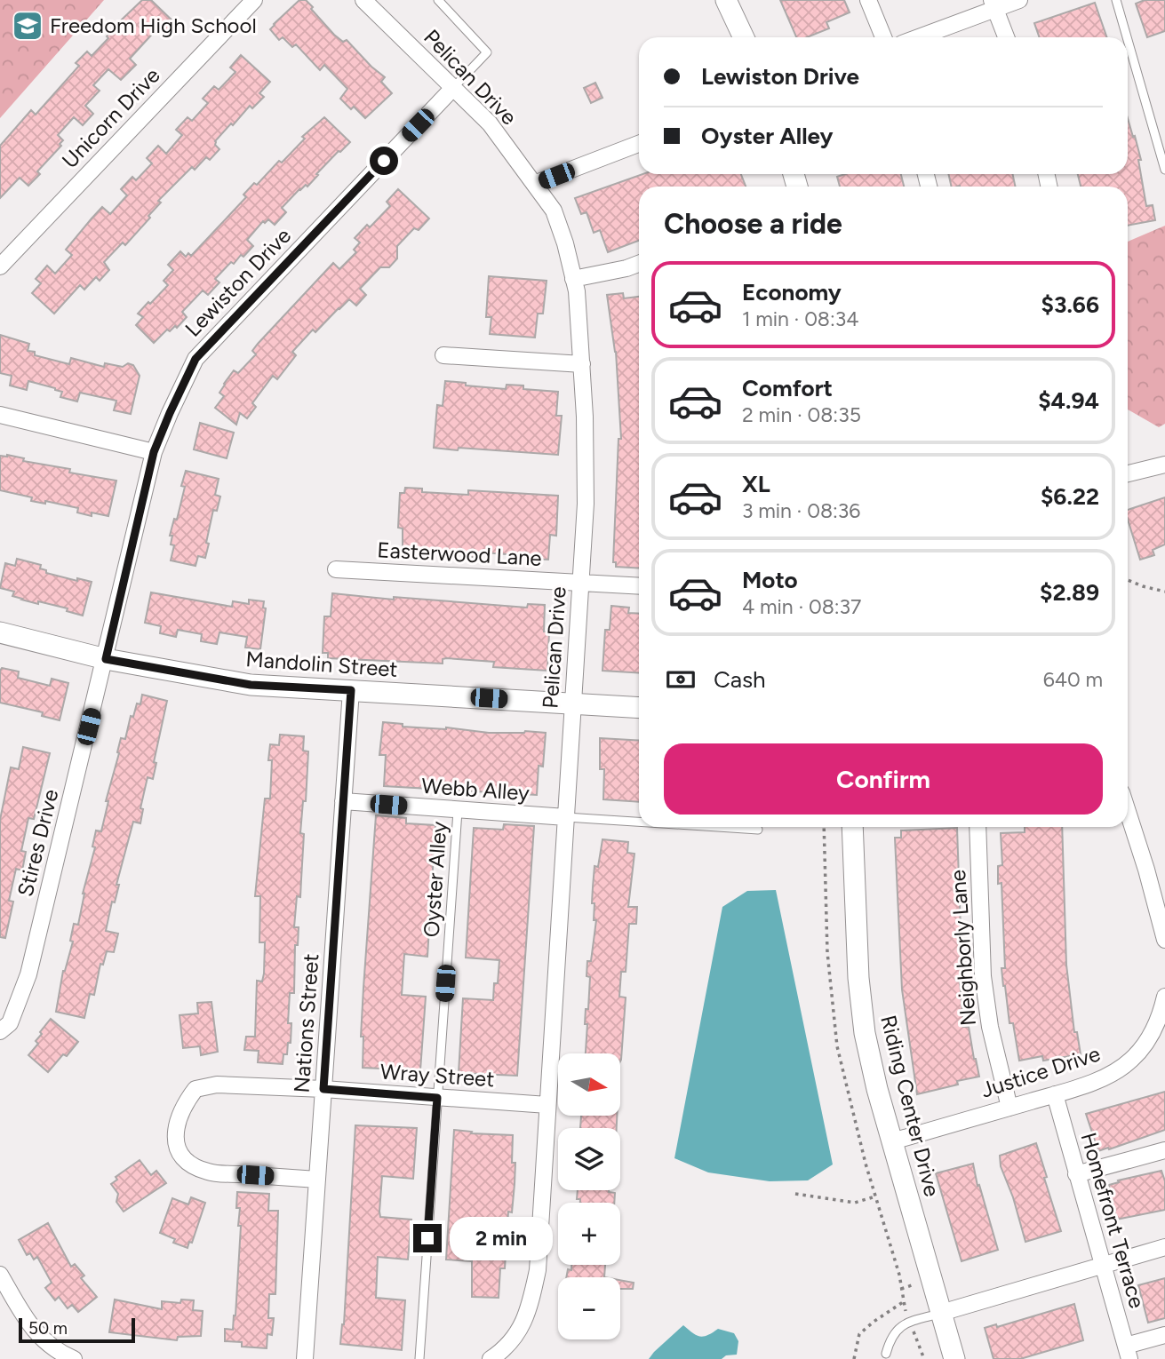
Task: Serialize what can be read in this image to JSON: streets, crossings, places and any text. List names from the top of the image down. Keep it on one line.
{"streets":{"street":["Pelican Drive","Unicorn Drive","Lewiston Drive","Easterwood Lane","Mandolin Street","Webb Alley","Stires Drive","Neighborly Lane","Nations Street","Justice Drive","Wray Street","Riding Center Drive","Homefront Terrace"],"lane":["Oyster Alley"]},"crossings":[["Pelican Drive","Lewiston Drive"],["Pelican Drive","Easterwood Lane"],["Pelican Drive","Mandolin Street"],["Pelican Drive","Webb Alley"],["Pelican Drive","Wray Street"],["Lewiston Drive","Mandolin Street"],["Lewiston Drive","Stires Drive"],["Mandolin Street","Stires Drive"],["Mandolin Street","Nations Street"],["Webb Alley","Oyster Alley"],["Webb Alley","Nations Street"],["Oyster Alley","Wray Street"],["Neighborly Lane","Justice Drive"],["Nations Street","Wray Street"],["Justice Drive","Riding Center Drive"],["Justice Drive","Homefront Terrace"]],"places":{"school or university":["Freedom High School"]},"scale_bar":"50 m","north":"right","page":{"banner":["Lewiston Drive","Oyster Alley"],"heading":"Choose a ride","list":[{"name":"Economy","note":"1 min · 08:34","value":"$3.66"},{"name":"Comfort","note":"2 min · 08:35","value":"$4.94"},{"name":"XL","note":"3 min · 08:36","value":"$6.22"},{"name":"Moto","note":"4 min · 08:37","value":"$2.89"}],"pay":["Cash","640 m"],"buttons":"Confirm","map_buttons":["+","−"],"bubble":"2 min","scale":"50 m"}}
